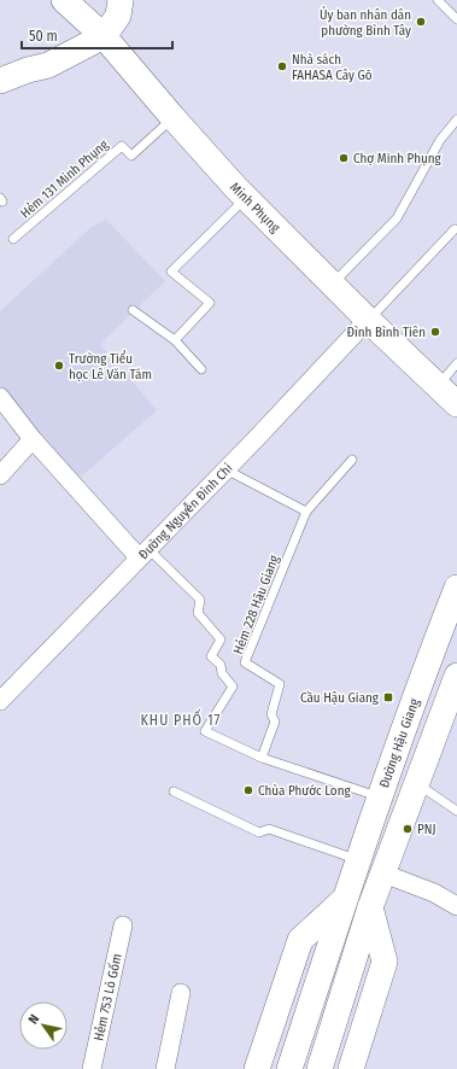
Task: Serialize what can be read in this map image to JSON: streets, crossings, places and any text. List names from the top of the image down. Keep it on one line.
{"streets":{"main road":["Minh Phụng","Đường Hậu Giang"],"street":["Đường Nguyễn Đình Chi","Hẻm 753 Lò Gốm"],"lane":["Hẻm 131 Minh Phụng","Hẻm 228 Hậu Giang"]},"crossings":[["Hẻm 131 Minh Phụng","Minh Phụng"],["Minh Phụng","Đường Nguyễn Đình Chi"],["Đường Nguyễn Đình Chi","Hẻm 228 Hậu Giang"],["Hẻm 228 Hậu Giang","Đường Hậu Giang"]],"districts":["KHU PHỐ 17"],"places":{"other":["Ủy ban nhân dân phường Bình Tây","Nhà sách FAHASA Cây Gõ","Chợ Minh Phụng","Đình Bình Tiên","Trường Tiểu học Lê Văn Tám","Chùa Phước Long","PNJ"],"transit":["Cầu Hậu Giang"]},"scale_bar":"50 m","north":"top left"}
